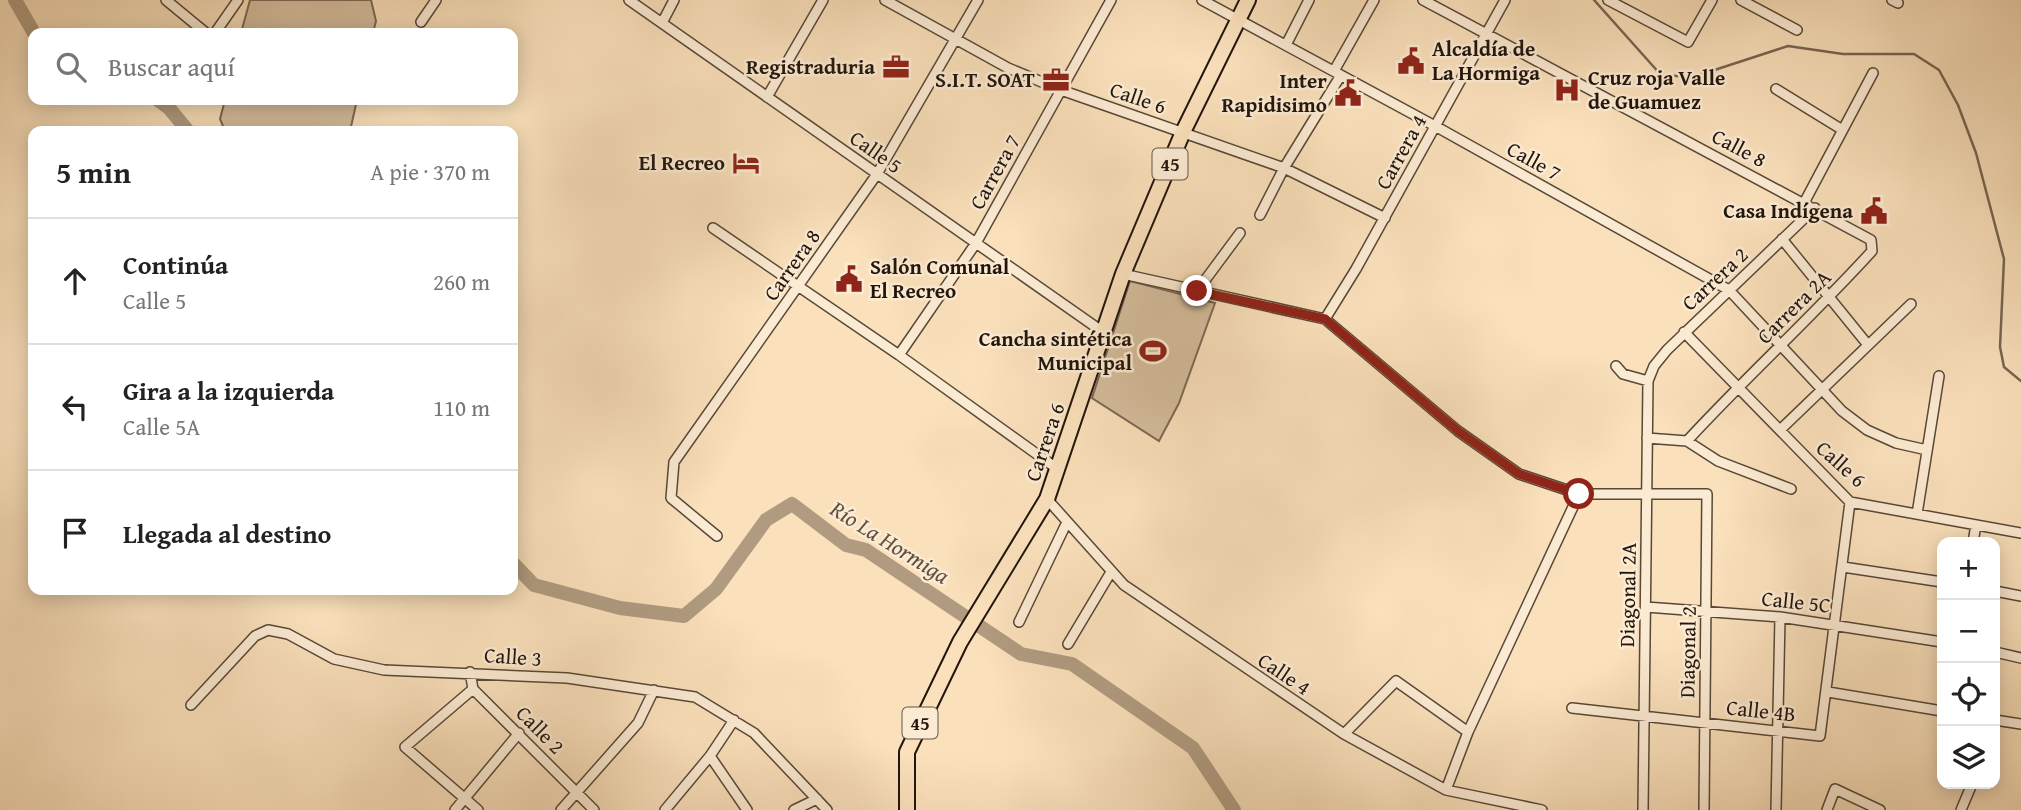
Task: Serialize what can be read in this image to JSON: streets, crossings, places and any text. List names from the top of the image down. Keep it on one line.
{"streets":{"main road":["45","Carrera 6"],"street":["Calle 6","Calle 8","Calle 5","Carrera 4","Calle 7","Carrera 7","Carrera 8","Carrera 2","Carrera 2A","Diagonal 2A","Calle 5C","Diagonal 2","Calle 3","Calle 4","Calle 4B","Calle 2"]},"crossings":[["Calle 6","Carrera 4"],["Calle 6","Carrera 7"],["Calle 6","Carrera 8"],["Calle 6","Carrera 2"],["Calle 6","Carrera 2A"],["Calle 6","Carrera 6"],["Calle 8","Carrera 4"],["Calle 8","Carrera 2"],["Calle 8","Carrera 2A"],["Calle 5","Carrera 7"],["Calle 5","Carrera 8"],["Calle 5","Carrera 6"],["Carrera 4","Calle 7"],["Calle 7","Carrera 2"],["Calle 7","Carrera 2A"],["Calle 7","Carrera 6"],["Carrera 2","Carrera 2A"],["Carrera 2","Diagonal 2A"],["Carrera 6","Calle 4"],["Diagonal 2A","Calle 5C"],["Diagonal 2A","Diagonal 2"],["Diagonal 2A","Calle 4B"],["Calle 5C","Diagonal 2"],["Diagonal 2","Calle 4B"]],"water":["Río La Hormiga"],"places":{"public building":["Alcaldía de La Hormiga","Inter Rapidisimo","Casa Indígena","Salón Comunal El Recreo"],"office":["Registraduria","S.I.T. SOAT"],"hospital":["Cruz roja Valle de Guamuez"],"hotel":["El Recreo"],"sports":["Cancha sintética Municipal"]},"page":{"search":"Buscar aquí","heading":["5 min","A pie · 370 m"],"list":[["Continúa","Calle 5","260 m"],["Gira a la izquierda","Calle 5A","110 m"],"Llegada al destino"],"map_buttons":["+","−"]}}
